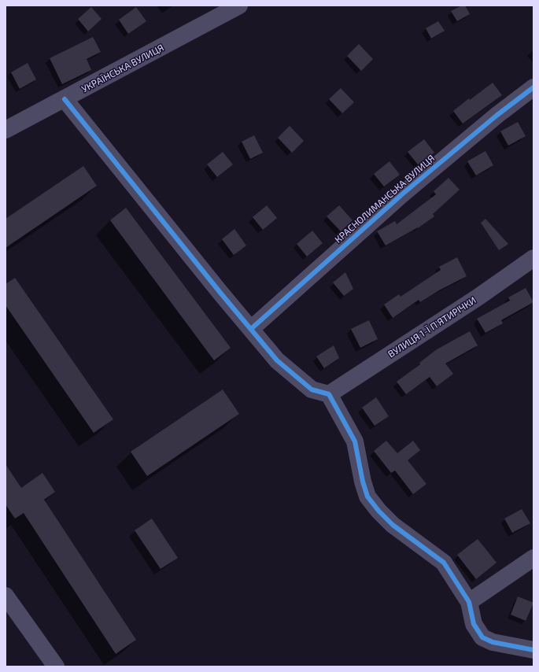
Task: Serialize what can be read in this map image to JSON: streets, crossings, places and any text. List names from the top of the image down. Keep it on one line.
{"streets":{"street":["УКРАЇНСЬКА ВУЛИЦЯ","КРАСНОЛИМАНСЬКА ВУЛИЦЯ","ВУЛИЦЯ 1-Ї П'ЯТИРІЧКИ"]}}
